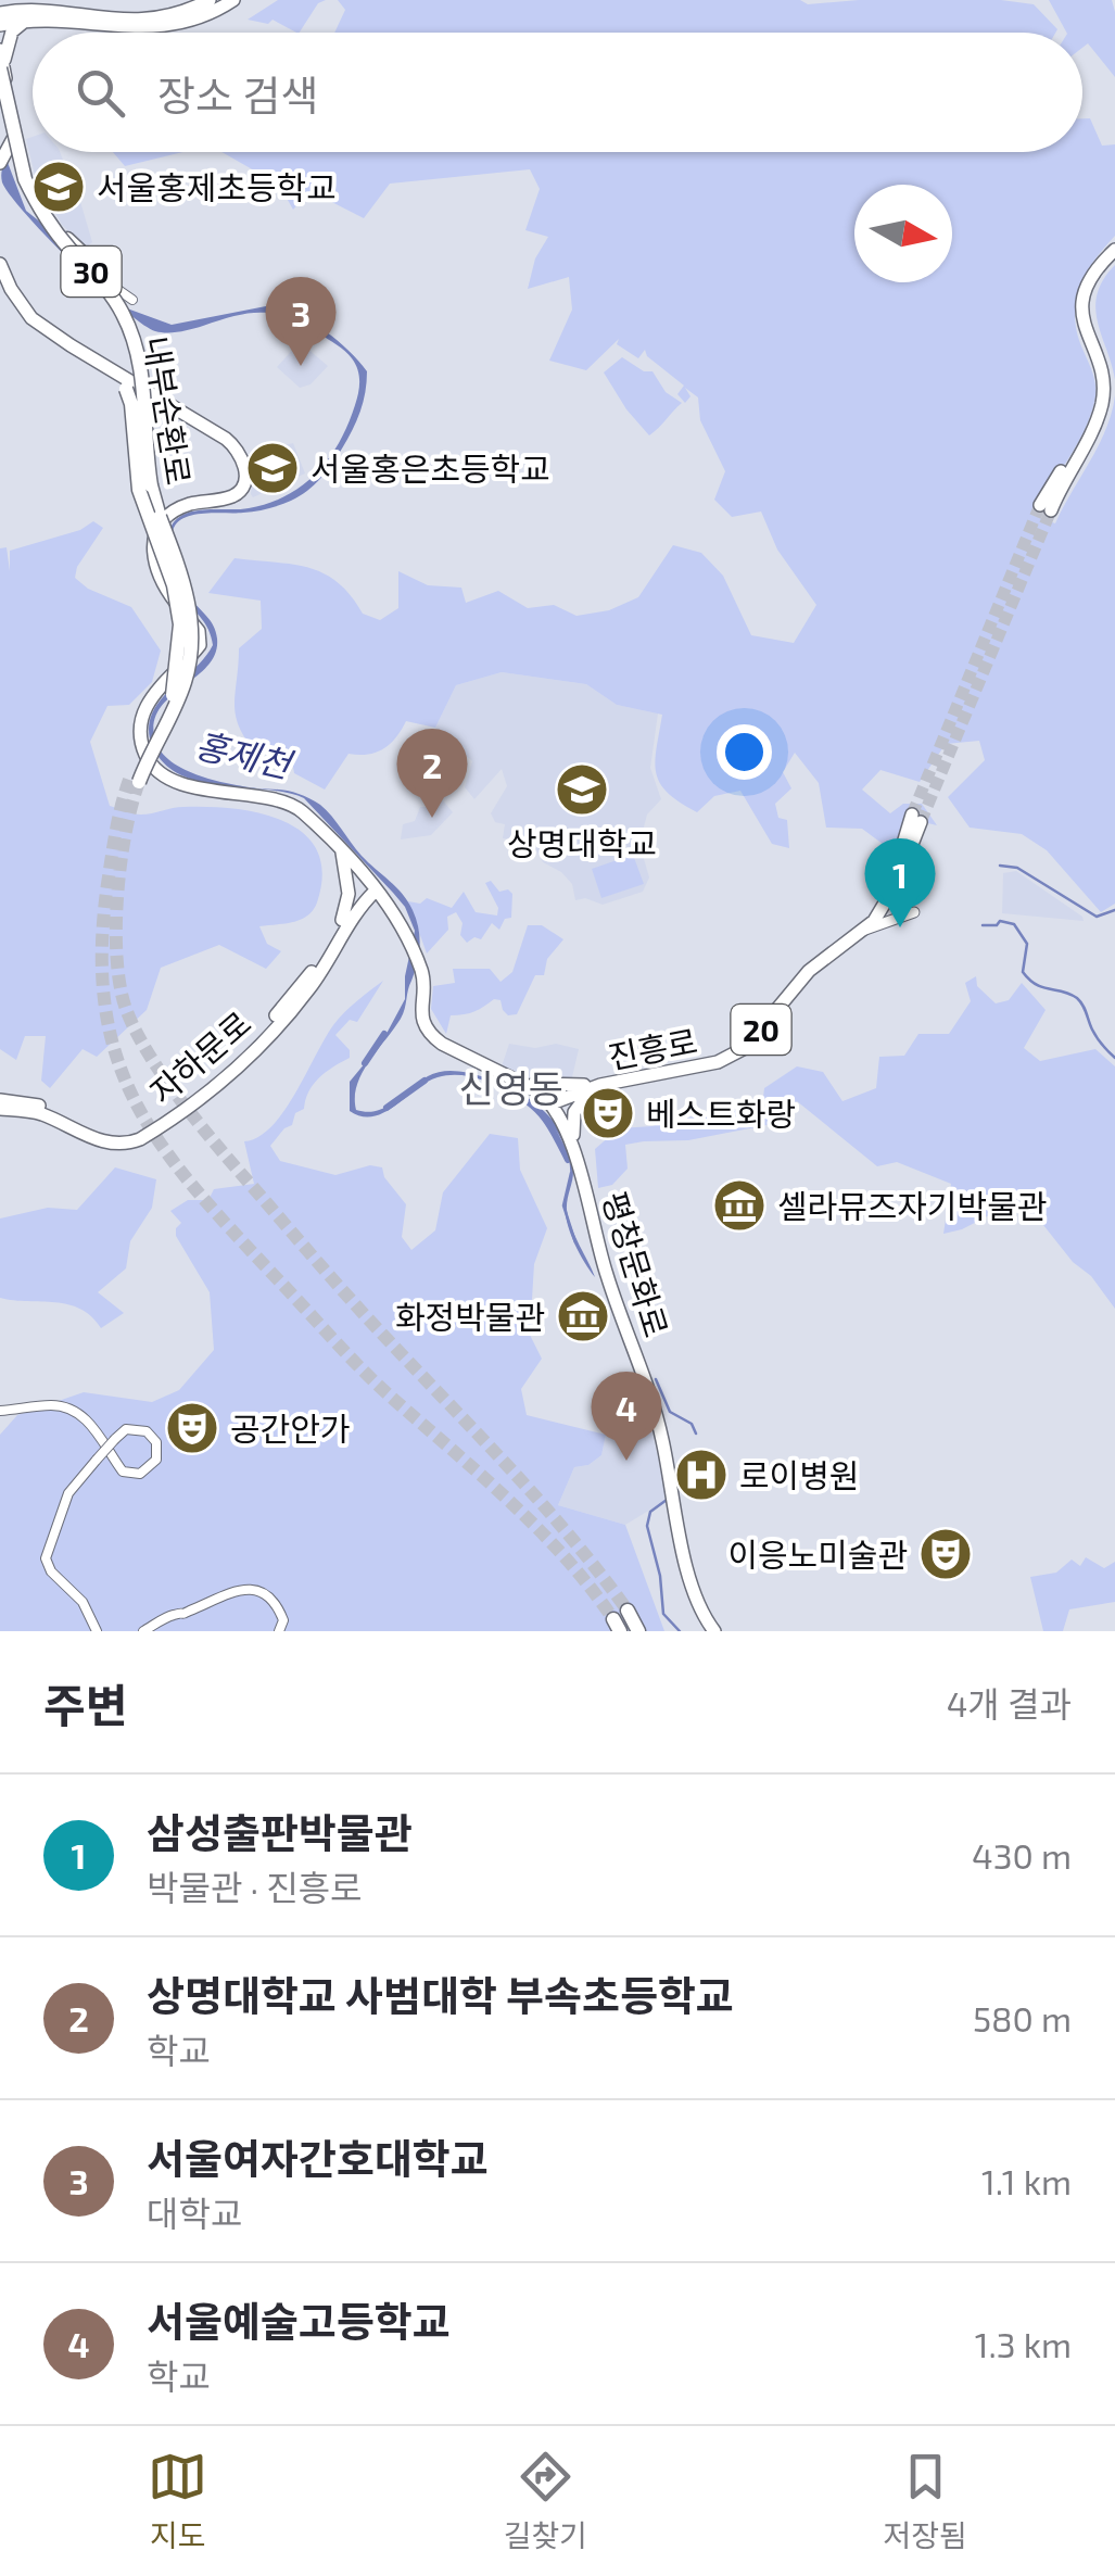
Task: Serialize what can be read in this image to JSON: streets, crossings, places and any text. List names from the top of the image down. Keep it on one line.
{"streets":{"highway":["30","내부순환로"],"main road":["20","진흥로","자하문로","평창문화로"]},"crossings":[["진흥로","평창문화로"]],"districts":["신영동"],"water":["홍제천"],"places":{"school or university":["서울홍제초등학교","서울홍은초등학교","상명대학교"],"theatre":["베스트화랑","공간안가","이응노미술관"],"museum":["셀라뮤즈자기박물관","화정박물관"],"hospital":["로이병원"]},"north":"right","page":{"search":"장소 검색","pins":["3","2","1","4"],"heading":["주변","4개 결과"],"list":[{"mark":"1","name":"삼성출판박물관","note":"박물관 · 진흥로","value":"430 m"},{"mark":"2","name":"상명대학교 사범대학 부속초등학교","note":"학교","value":"580 m"},{"mark":"3","name":"서울여자간호대학교","note":"대학교","value":"1.1 km"},{"mark":"4","name":"서울예술고등학교","note":"학교","value":"1.3 km"}],"nav":["지도","길찾기","저장됨"]}}
